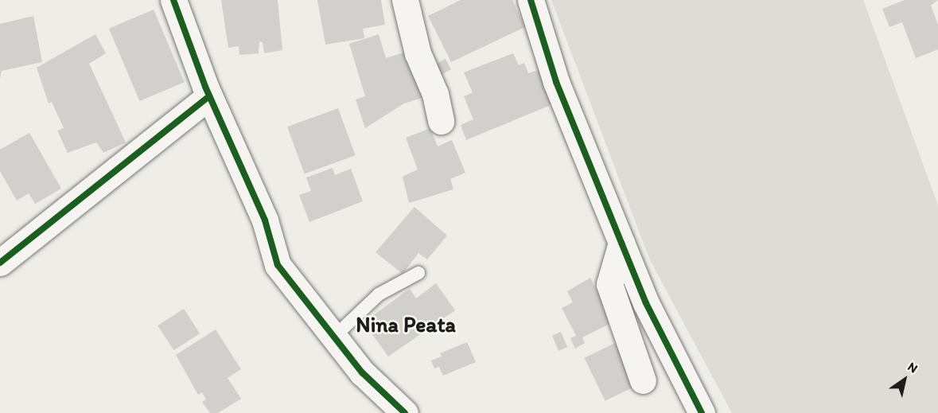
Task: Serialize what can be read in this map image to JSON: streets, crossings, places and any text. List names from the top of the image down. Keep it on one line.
{"districts":["Nina Peata"],"north":"top right"}
